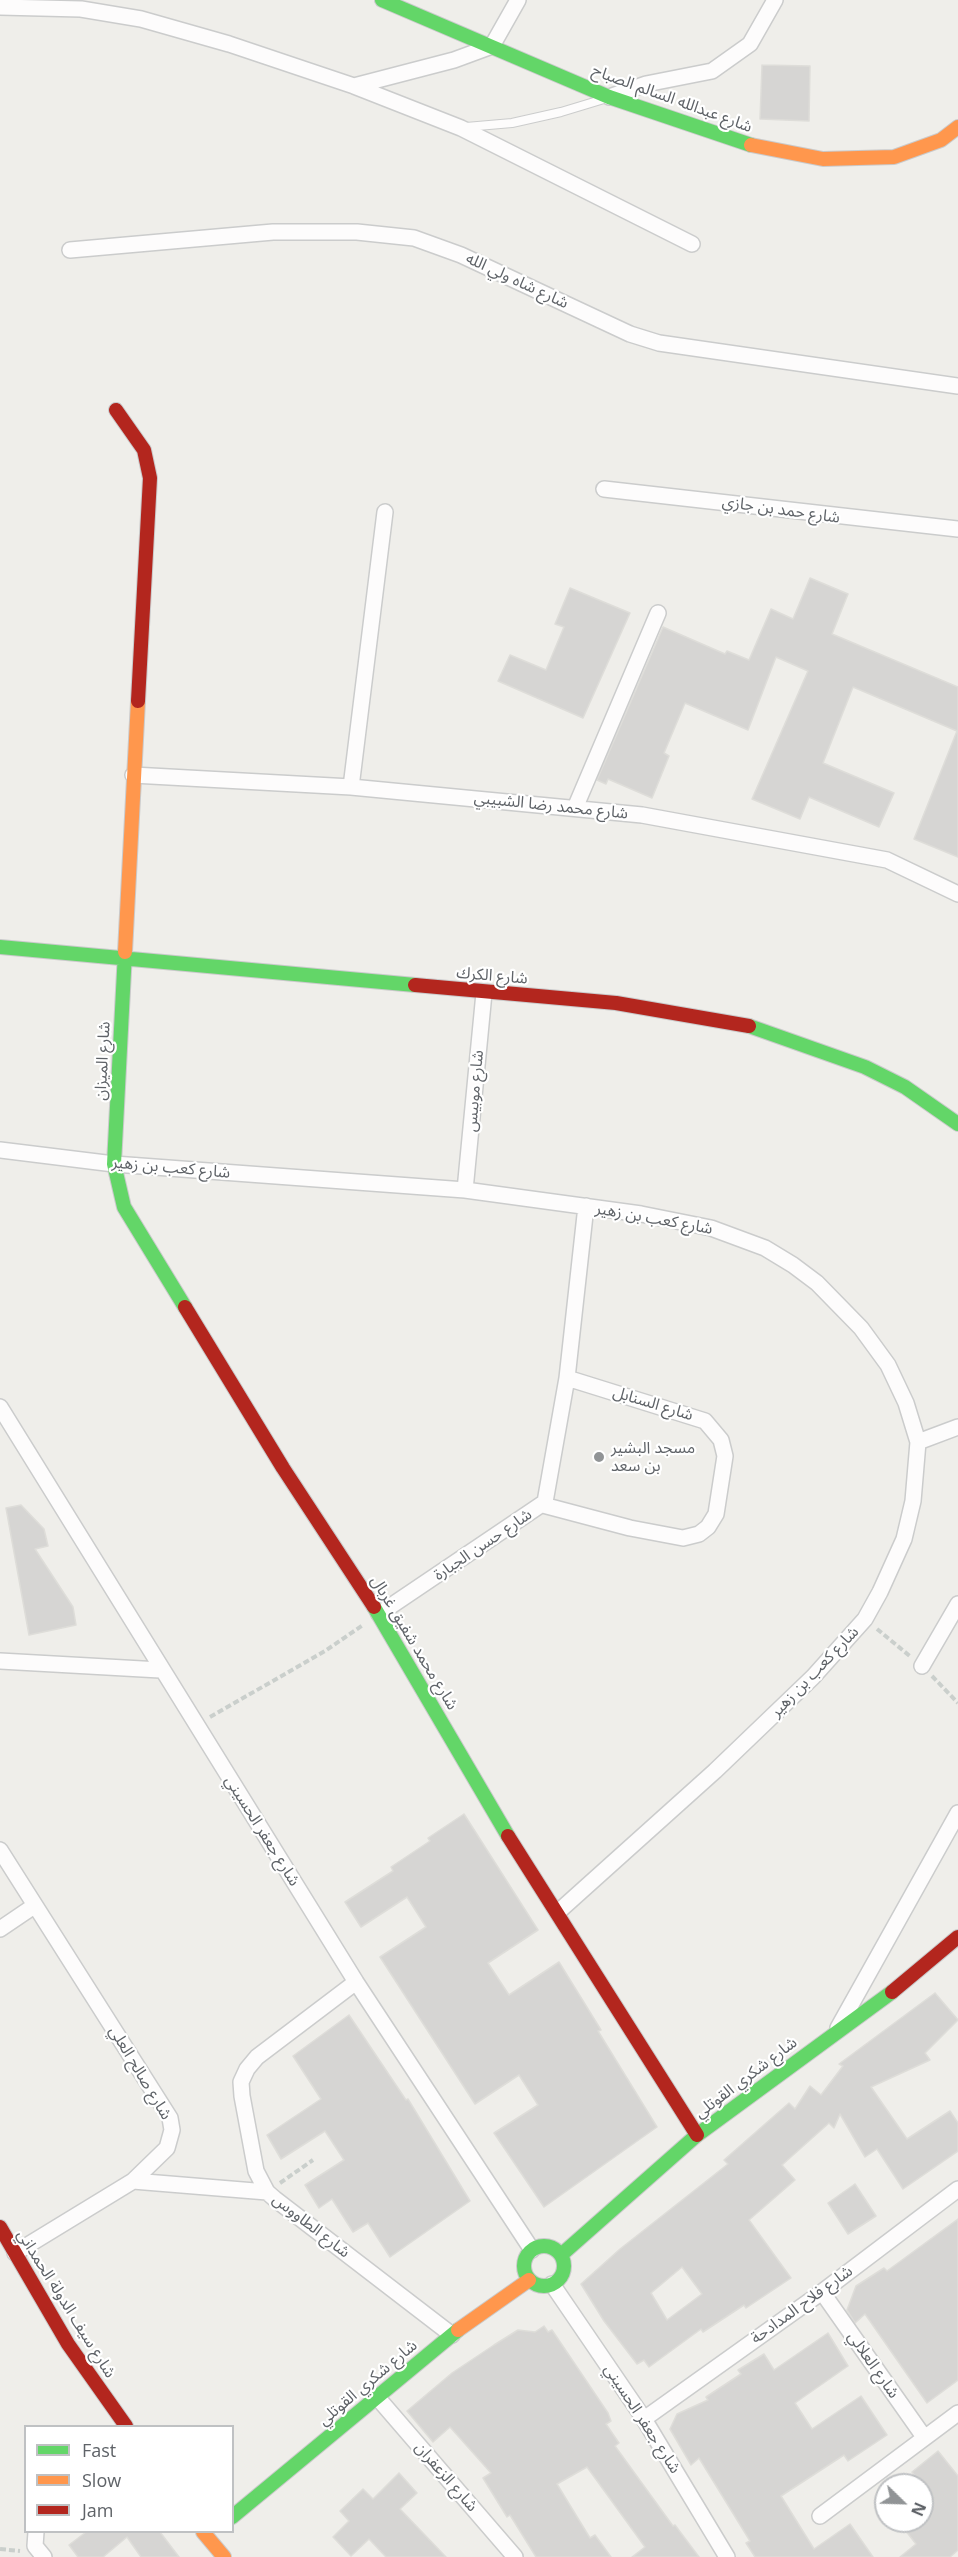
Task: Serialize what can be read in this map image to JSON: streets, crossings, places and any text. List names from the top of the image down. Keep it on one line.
{"streets":{"street":["شارع عبدالله السالم الصباح","شارع شاه ولي الله","شارع حمد بن جازي","شارع محمد رضا الشبيبي","شارع الكرك","شارع الميزان","شارع موبيس","شارع كعب بن زهير","شارع السنابل","شارع حسن الجبارة","شارع محمد شفيق غربال","شارع جعفر الحسيني","شارع صالح العلي","شارع شكري القوتلي","شارع الطاووس","شارع سيف الدولة الحمداني","شارع فلاح المدادحة","شارع العلالي","شارع الزعفران"]},"crossings":[["شارع الكرك","شارع الميزان"],["شارع الكرك","شارع موبيس"],["شارع الميزان","شارع كعب بن زهير"],["شارع الميزان","شارع محمد شفيق غربال"],["شارع موبيس","شارع كعب بن زهير"],["شارع كعب بن زهير","شارع حسن الجبارة"],["شارع كعب بن زهير","شارع محمد شفيق غربال"],["شارع السنابل","شارع حسن الجبارة"],["شارع حسن الجبارة","شارع محمد شفيق غربال"],["شارع محمد شفيق غربال","شارع شكري القوتلي"],["شارع جعفر الحسيني","شارع شكري القوتلي"],["شارع جعفر الحسيني","شارع الطاووس"],["شارع جعفر الحسيني","شارع فلاح المدادحة"],["شارع صالح العلي","شارع سيف الدولة الحمداني"],["شارع شكري القوتلي","شارع الطاووس"],["شارع شكري القوتلي","شارع الزعفران"],["شارع فلاح المدادحة","شارع العلالي"]],"places":["مسجد البشير بن سعد"],"legend":["Fast","Slow","Jam"],"north":"bottom right"}
